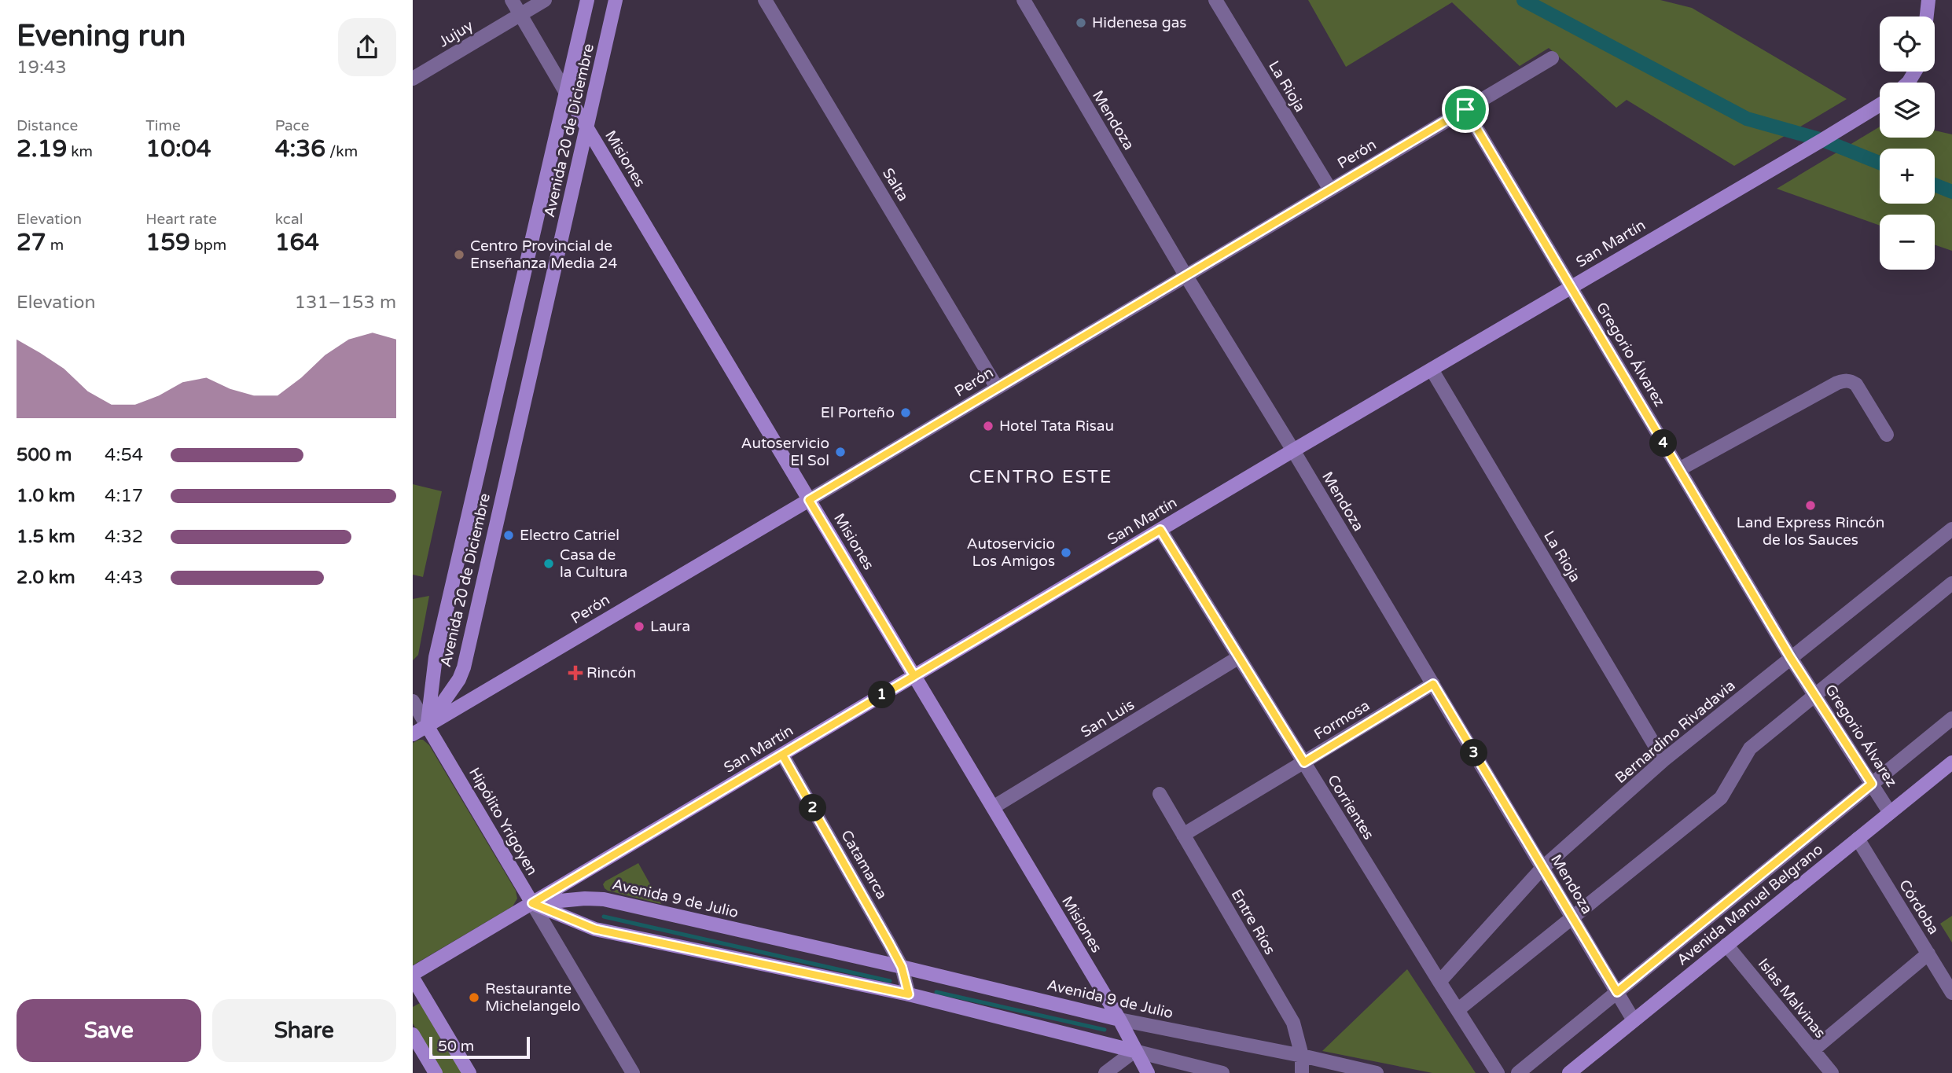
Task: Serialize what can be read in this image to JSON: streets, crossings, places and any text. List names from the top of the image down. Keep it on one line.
{"streets":{"street":["Jujuy","La Rioja","Mendoza","Avenida 20 de Diciembre","Perón","Misiones","Salta","San Martín","Gregorio Álvarez","San Luis","Formosa","Bernardino Rivadavia","Corrientes","Hipólito Yrigoyen","Catamarca","Avenida 9 de Julio","Avenida Manuel Belgrano","Córdoba","Entre Ríos","Islas Malvinas"]},"crossings":[["Jujuy","Misiones"],["La Rioja","Perón"],["La Rioja","San Martín"],["La Rioja","Bernardino Rivadavia"],["Mendoza","Perón"],["Mendoza","San Martín"],["Mendoza","Formosa"],["Mendoza","Bernardino Rivadavia"],["Mendoza","Avenida Manuel Belgrano"],["Avenida 20 de Diciembre","Perón"],["Avenida 20 de Diciembre","Misiones"],["Avenida 20 de Diciembre","Hipólito Yrigoyen"],["Perón","Misiones"],["Perón","Salta"],["Perón","Gregorio Álvarez"],["Perón","Hipólito Yrigoyen"],["Misiones","San Martín"],["Misiones","San Luis"],["Misiones","Avenida 9 de Julio"],["San Martín","Gregorio Álvarez"],["San Martín","Corrientes"],["San Martín","Hipólito Yrigoyen"],["San Martín","Catamarca"],["San Martín","Avenida 9 de Julio"],["Gregorio Álvarez","Bernardino Rivadavia"],["Gregorio Álvarez","Avenida Manuel Belgrano"],["San Luis","Corrientes"],["Formosa","Corrientes"],["Formosa","Entre Ríos"],["Bernardino Rivadavia","Corrientes"],["Hipólito Yrigoyen","Avenida 9 de Julio"],["Catamarca","Avenida 9 de Julio"],["Avenida 9 de Julio","Entre Ríos"],["Avenida Manuel Belgrano","Córdoba"],["Avenida Manuel Belgrano","Islas Malvinas"]],"districts":["CENTRO ESTE"],"places":{"other":["Hidenesa gas","Centro Provincial de Enseñanza Media 24","El Porteño","Hotel Tata Risau","Autoservicio El Sol","Land Express Rincón de los Sauces","Electro Catriel","Autoservicio Los Amigos","Casa de la Cultura","Laura","Restaurante Michelangelo"],"health":["Rincón"]},"scale_bar":"50 m","page":{"heading":["Evening run","19:43"],"map_buttons":["+","−"],"stats":[["Distance","2.19 km"],["Time","10:04"],["Pace","4:36 /km"],["Elevation","27 m"],["Heart rate","159 bpm"],["kcal","164"]],"chart":["Elevation","131–153 m"],"pins":["4","1","3","2"],"list":[{"name":"500 m","note":"4:54"},{"name":"1.0 km","note":"4:17"},{"name":"1.5 km","note":"4:32"},{"name":"2.0 km","note":"4:43"}],"buttons":["Save","Share"],"scale":"50 m"}}
